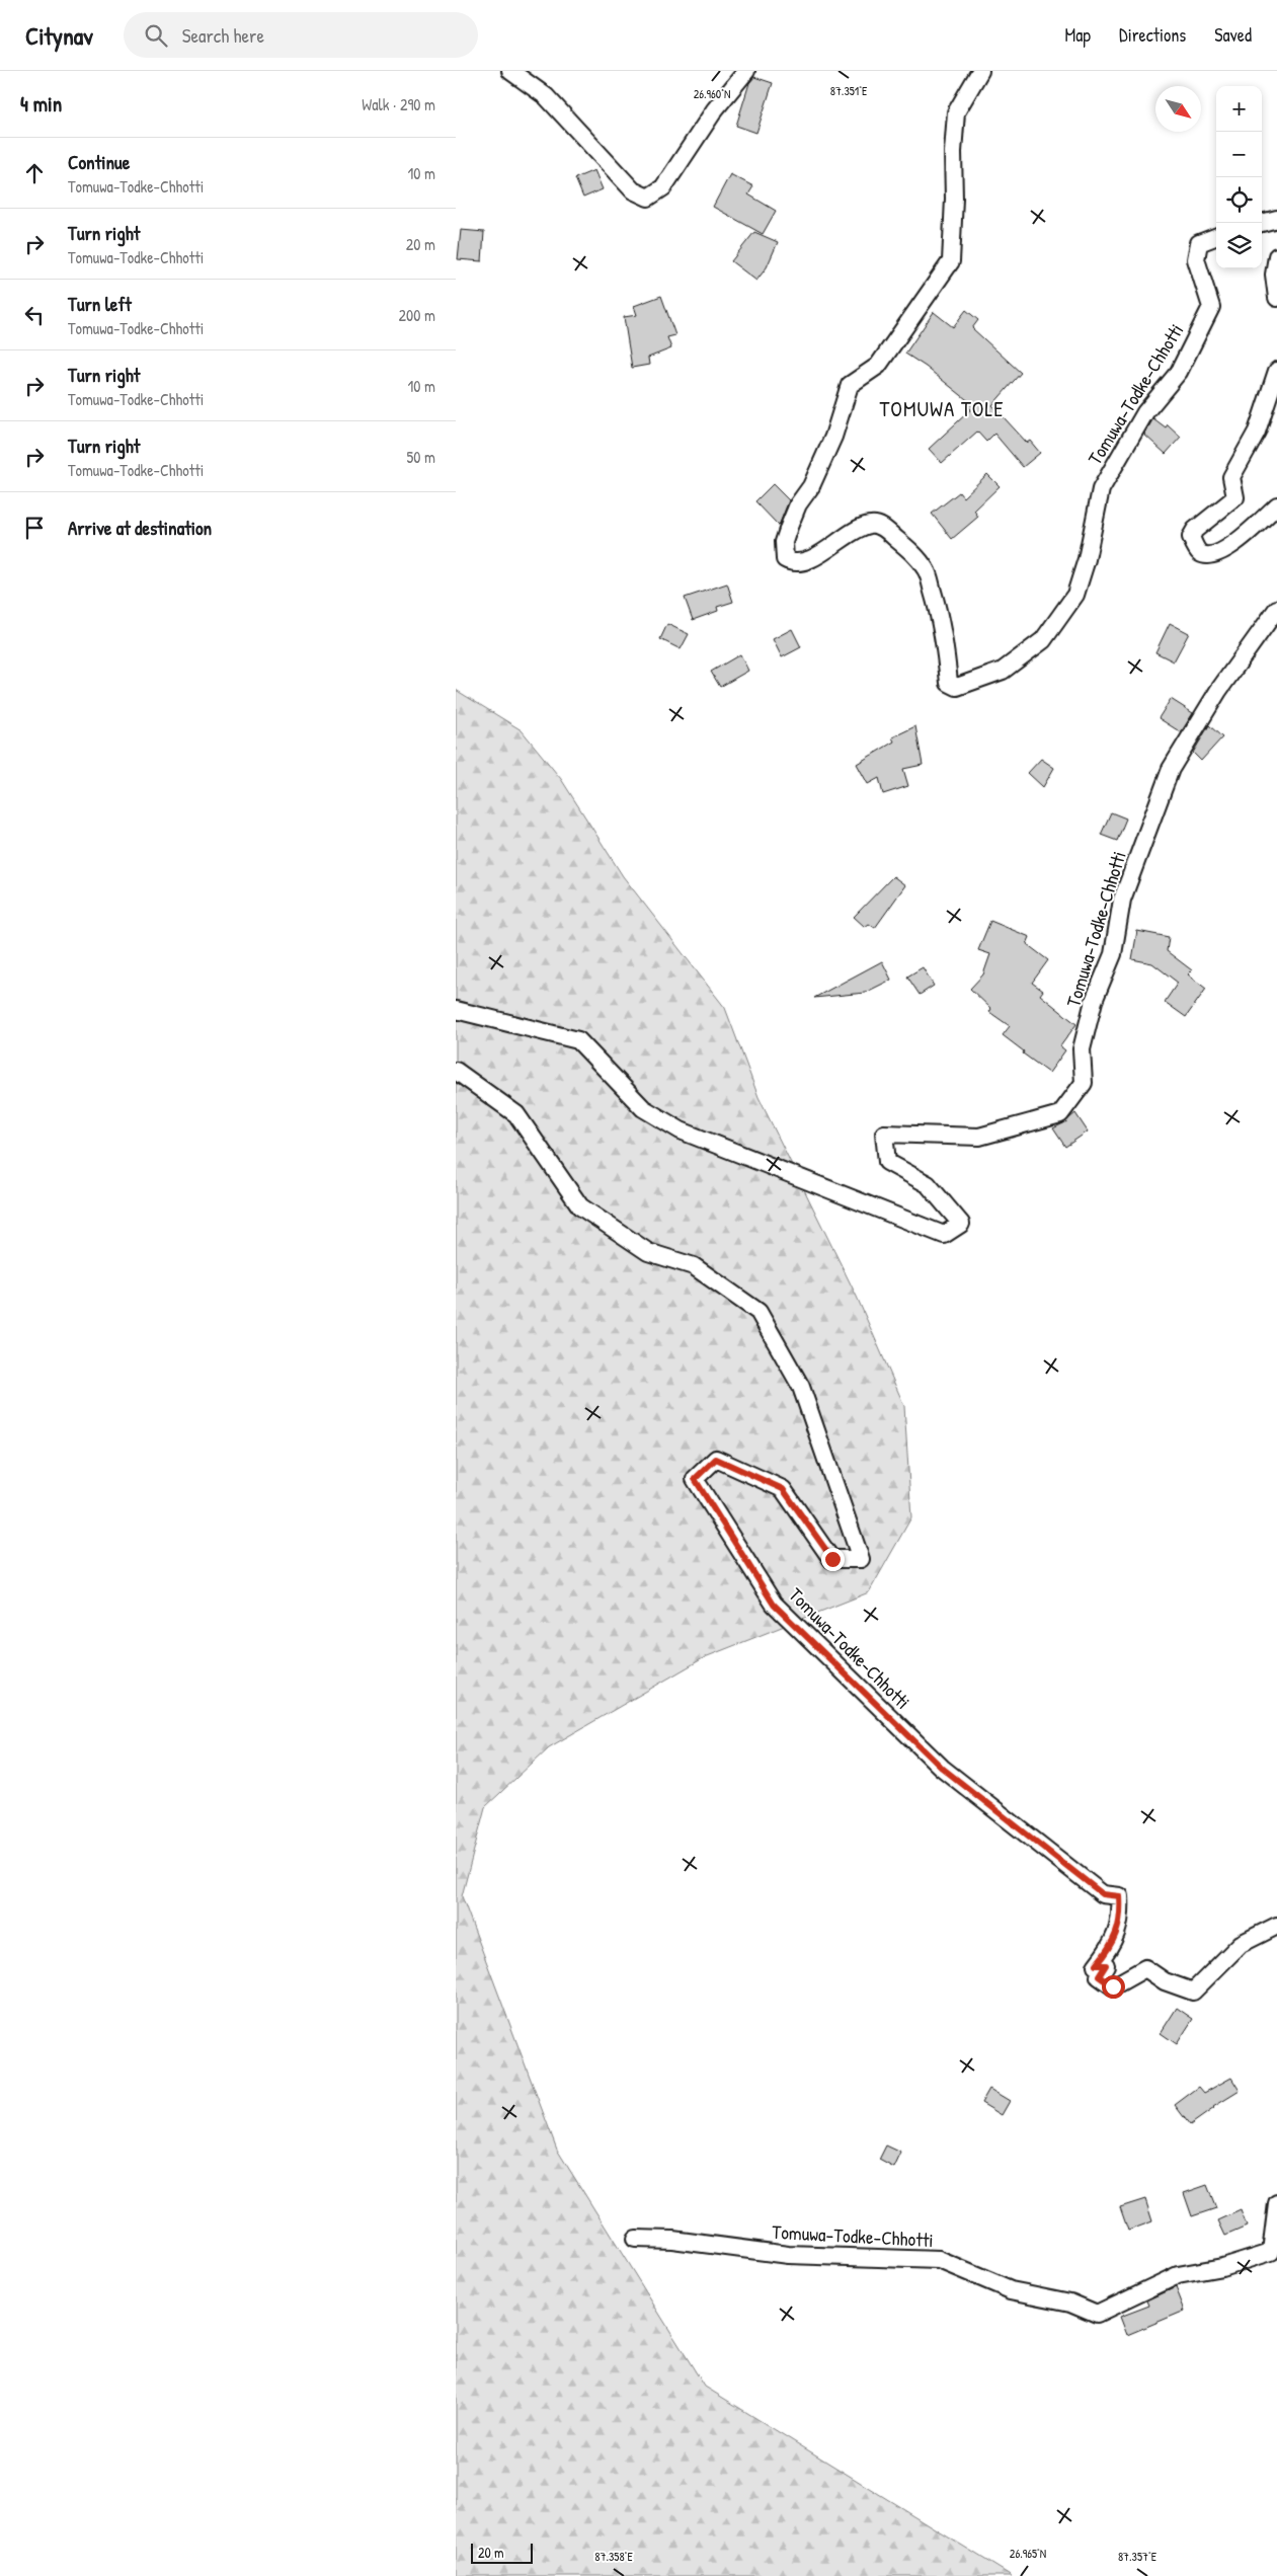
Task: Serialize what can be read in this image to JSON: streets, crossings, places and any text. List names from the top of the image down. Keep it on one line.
{"streets":{"street":["Tomuwa-Todke-Chhotti"]},"districts":["TOMUWA TOLE"],"scale_bar":"20 m","north":"bottom right","page":{"header":"Citynav","search":"Search here","nav":["Map","Directions","Saved"],"heading":["4 min","Walk · 290 m"],"map_buttons":["+","−"],"list":[["Continue","Tomuwa-Todke-Chhotti","10 m"],["Turn right","Tomuwa-Todke-Chhotti","20 m"],["Turn left","Tomuwa-Todke-Chhotti","200 m"],["Turn right","Tomuwa-Todke-Chhotti","10 m"],["Turn right","Tomuwa-Todke-Chhotti","50 m"],"Arrive at destination"],"scale":"20 m"},"coordinates":["87.351°E","26.960°N","26.965°N","87.358°E","87.357°E"]}
